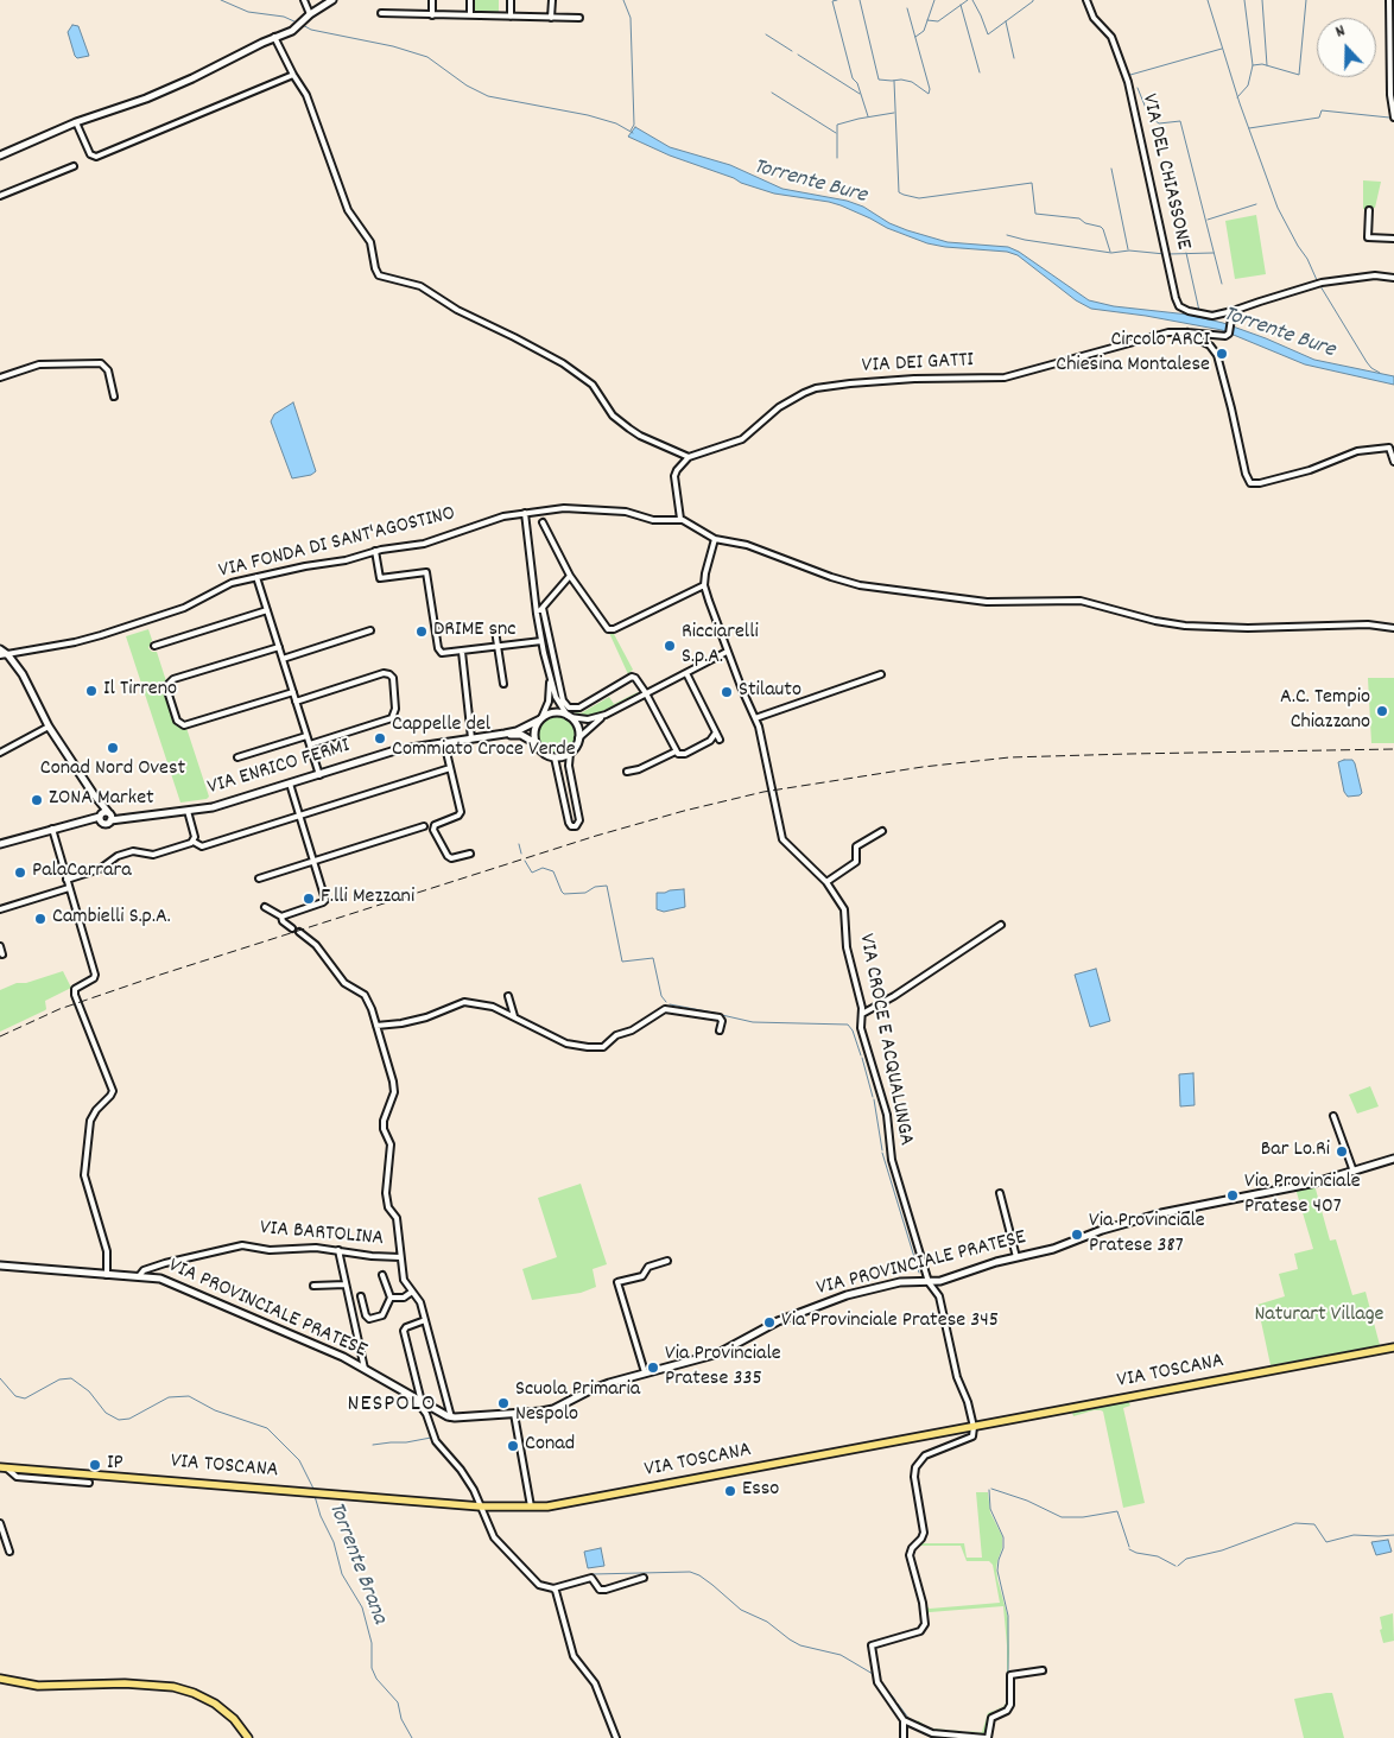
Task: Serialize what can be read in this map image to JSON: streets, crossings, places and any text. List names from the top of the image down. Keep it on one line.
{"streets":{"main road":["VIA TOSCANA"],"street":["VIA DEL CHIASSONE","VIA DEI GATTI","VIA FONDA DI SANT'AGOSTINO","VIA ENRICO FERMI","VIA CROCE E ACQUALUNGA","VIA BARTOLINA","VIA PROVINCIALE PRATESE"]},"crossings":[["VIA DEL CHIASSONE","VIA DEI GATTI"],["VIA CROCE E ACQUALUNGA","VIA PROVINCIALE PRATESE"],["VIA CROCE E ACQUALUNGA","VIA TOSCANA"],["VIA BARTOLINA","VIA PROVINCIALE PRATESE"]],"districts":["NESPOLO"],"water":["Torrente Bure","Torrente Brana"],"parks":["Naturart Village"],"places":["Circolo ARCI Chiesina Montalese","DRIME snc","Ricciarelli S.p.A.","Il Tirreno","Stilauto","A.C. Tempio Chiazzano","Cappelle del Commiato Croce Verde","Conad Nord Ovest","ZONA Market","PalaCarrara","F.lli Mezzani","Cambielli S.p.A.","Bar Lo.Ri","Via Provinciale Pratese 407","Via Provinciale Pratese 387","Via Provinciale Pratese 345","Via Provinciale Pratese 335","Scuola Primaria Nespolo","Conad","IP","Esso"],"north":"top"}
